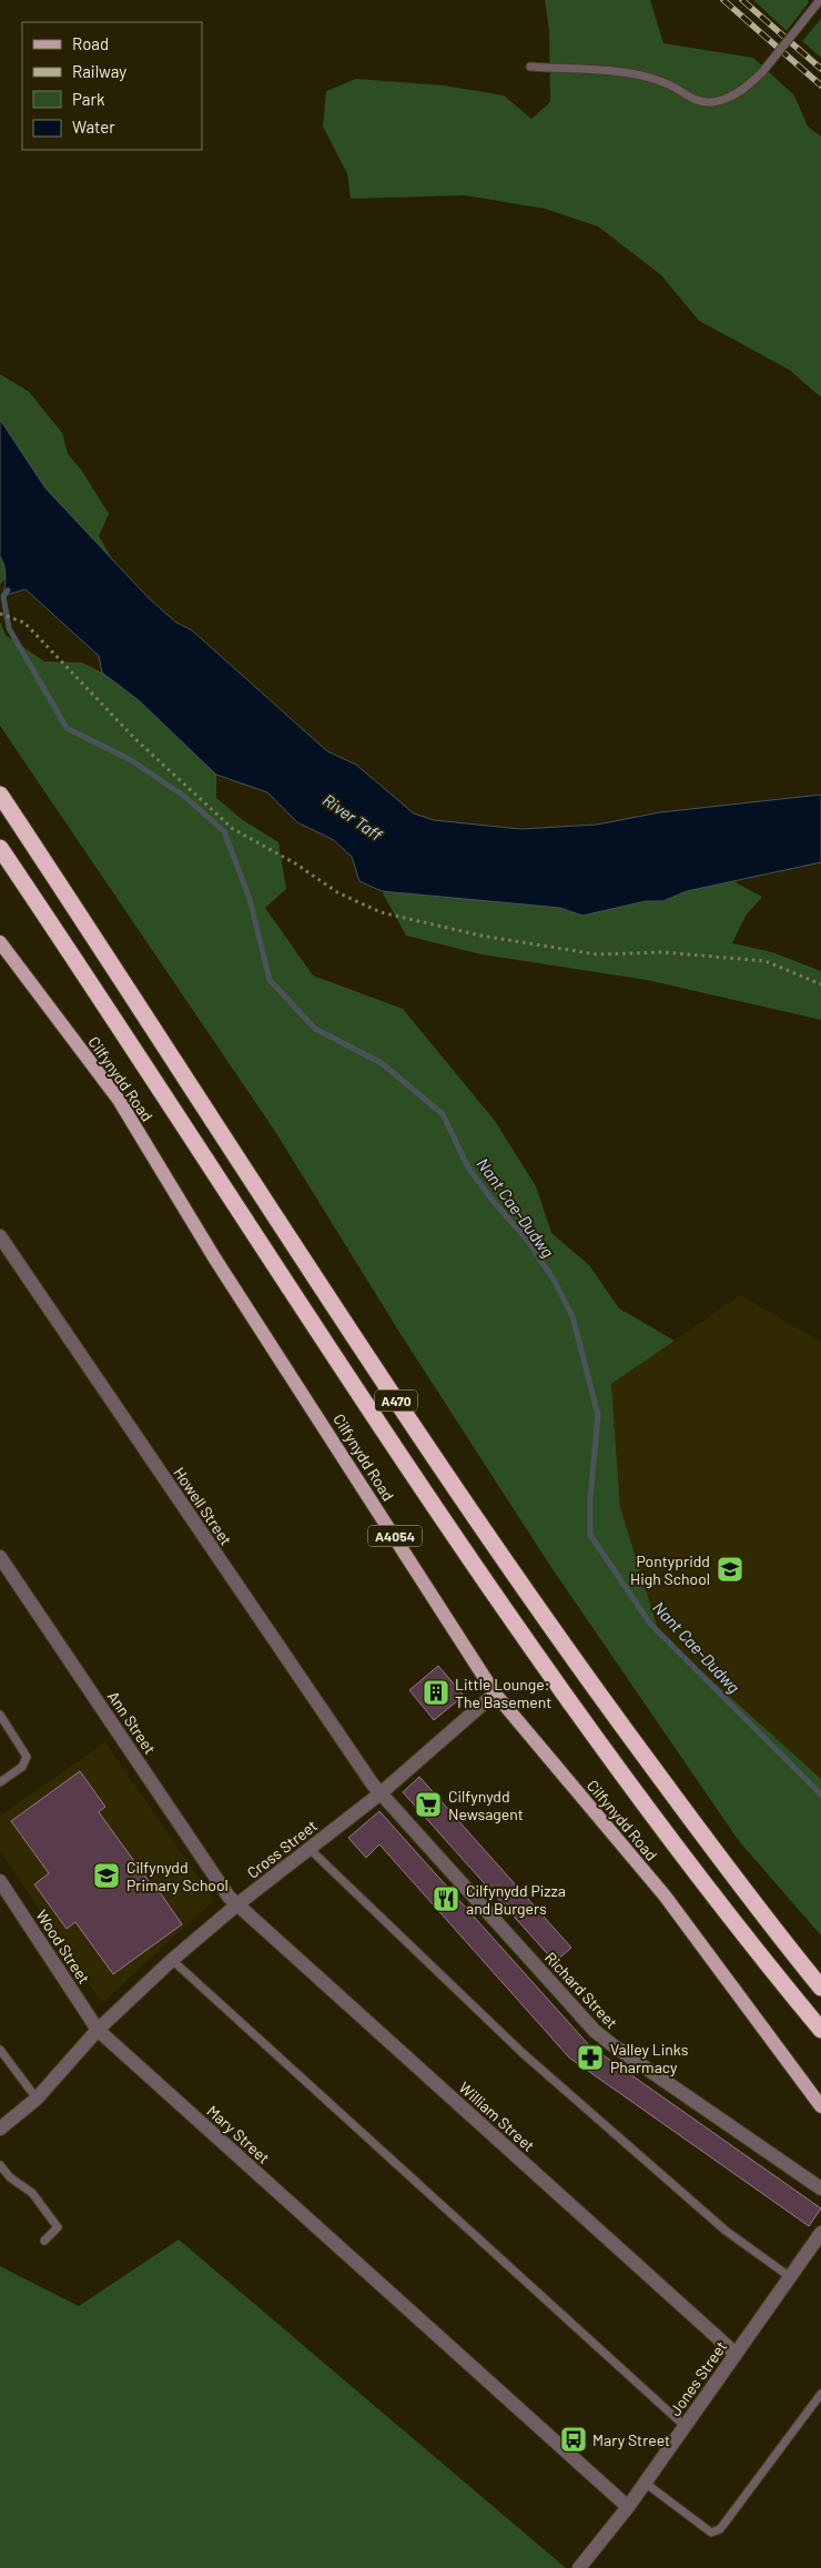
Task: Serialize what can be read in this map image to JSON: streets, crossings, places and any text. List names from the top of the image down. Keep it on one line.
{"streets":{"highway":["A470"],"main road":["Cilfynydd Road","A4054"],"street":["Howell Street","Ann Street","Cross Street","Wood Street","Richard Street","William Street","Mary Street","Jones Street"]},"crossings":[["Cilfynydd Road","Cross Street"],["Howell Street","Cross Street"],["Howell Street","Richard Street"],["Ann Street","Cross Street"],["Ann Street","William Street"],["Cross Street","Wood Street"],["Cross Street","Richard Street"],["Cross Street","William Street"],["Cross Street","Mary Street"],["Wood Street","Mary Street"],["William Street","Jones Street"],["Mary Street","Jones Street"]],"water":["River Taff","Nant Cae-Dudwg"],"places":{"school or university":["Pontypridd High School","Cilfynydd Primary School"],"building":["Little Lounge: The Basement"],"supermarket":["Cilfynydd Newsagent"],"restaurant":["Cilfynydd Pizza and Burgers"],"pharmacy":["Valley Links Pharmacy"],"bus stop":["Mary Street"]},"legend":["Road","Railway","Park","Water"]}
